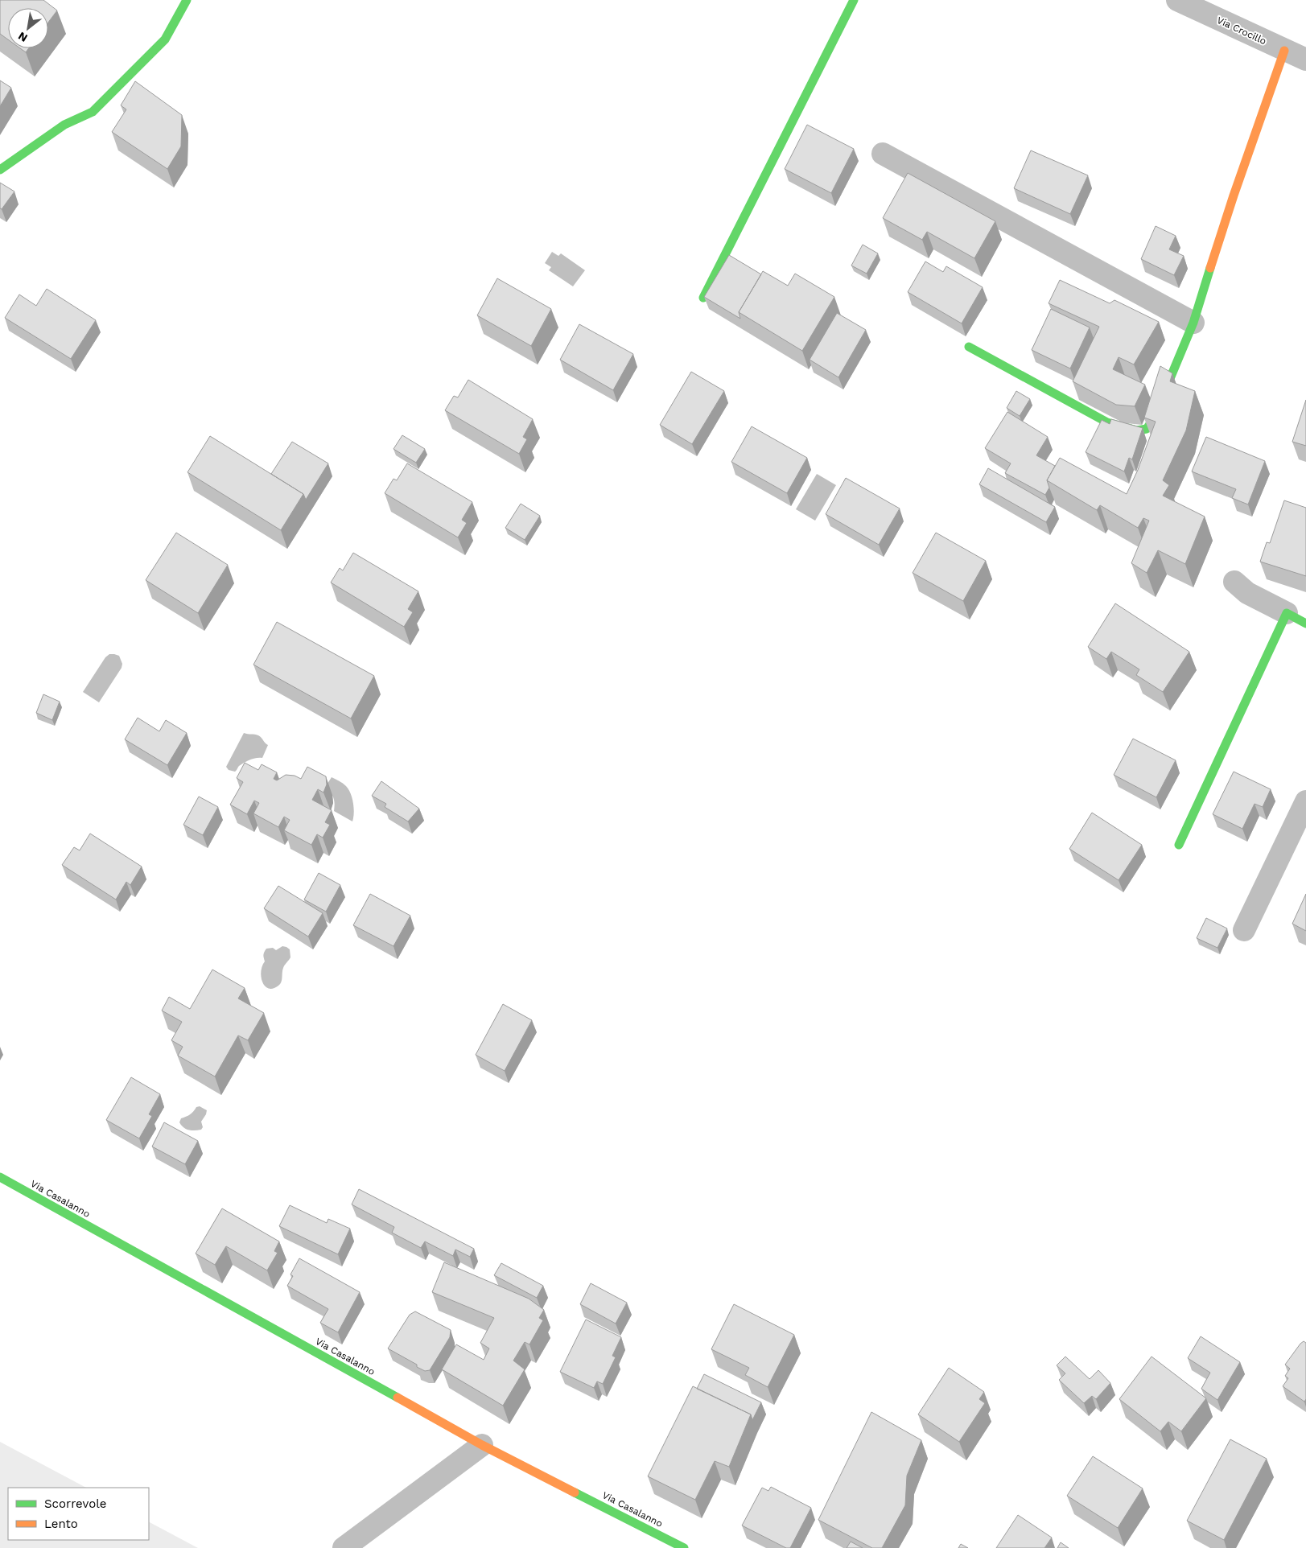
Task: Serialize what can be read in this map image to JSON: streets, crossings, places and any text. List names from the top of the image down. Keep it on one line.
{"streets":{"street":["Via Crocillo","Via Casalanno"]},"legend":["Scorrevole","Lento"],"north":"bottom left"}
